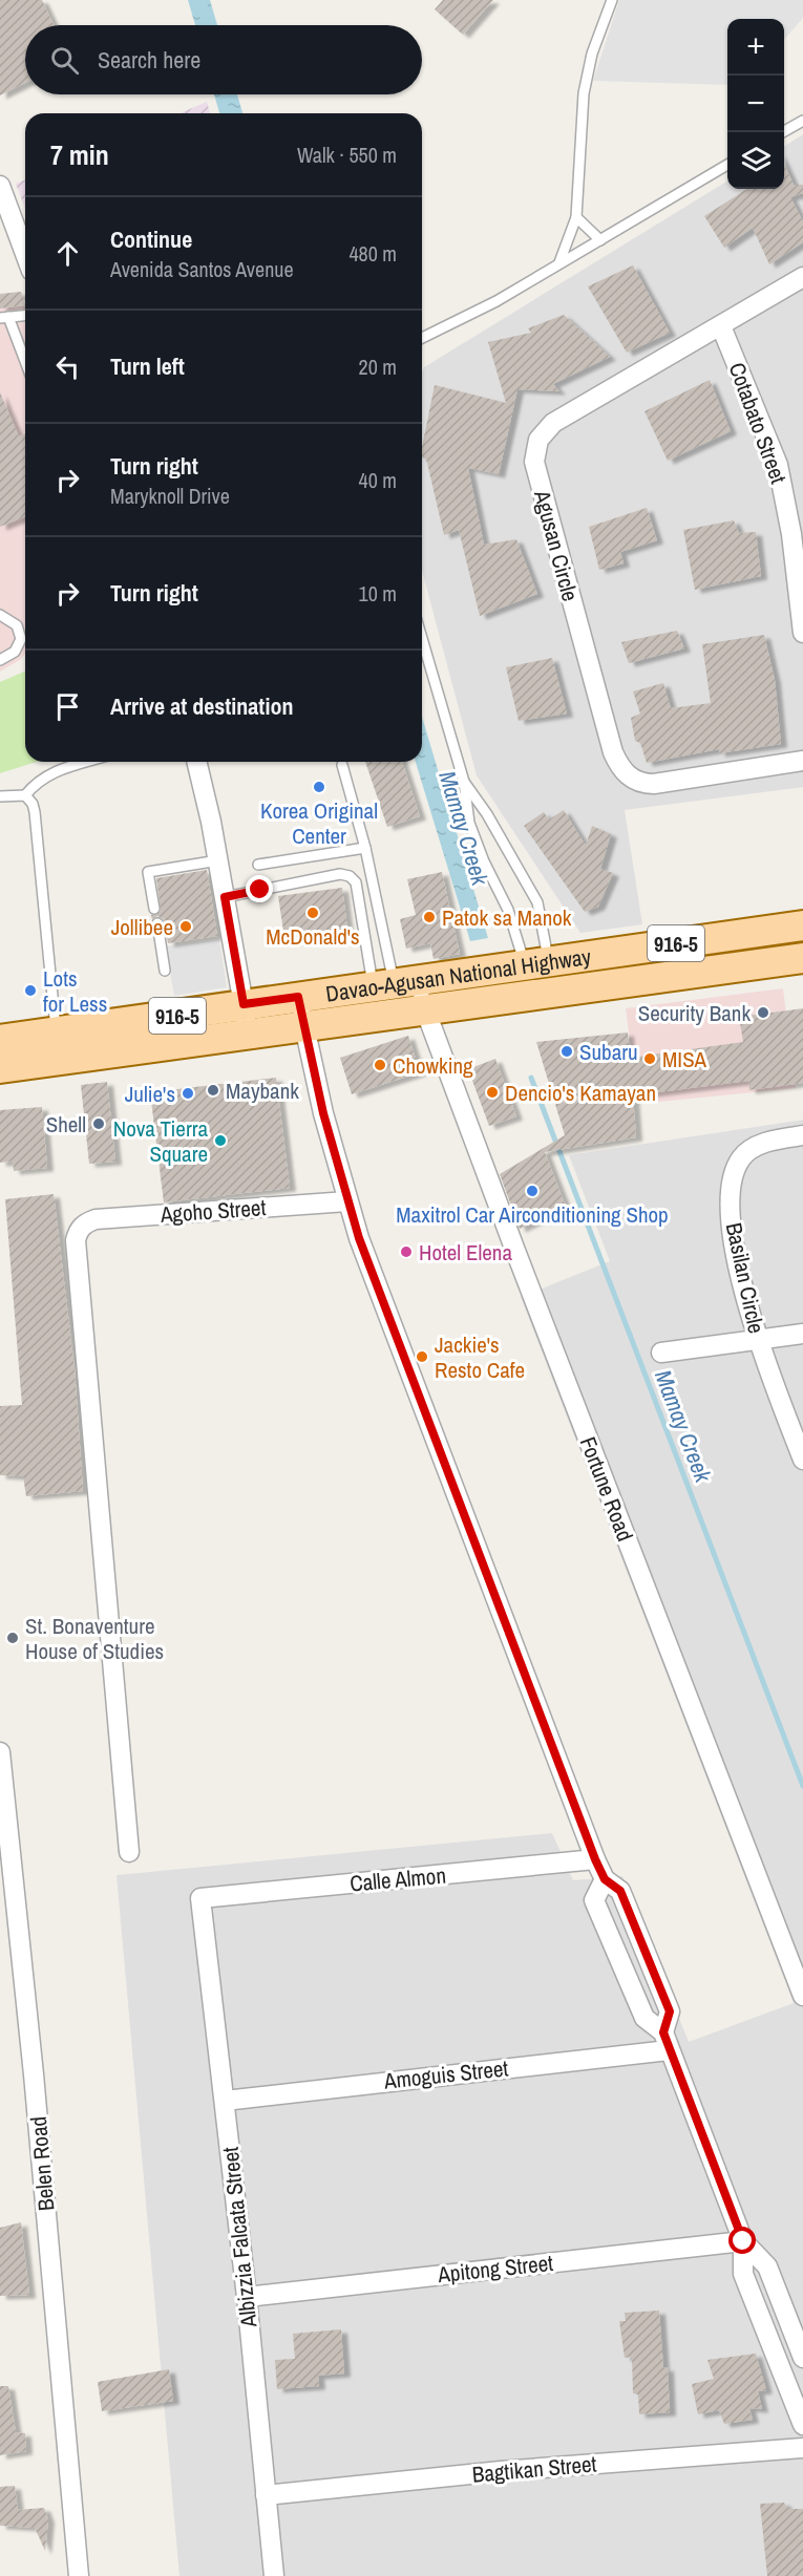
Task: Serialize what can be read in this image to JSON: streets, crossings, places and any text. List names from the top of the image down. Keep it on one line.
{"streets":{"main road":["916-5","Davao-Agusan National Highway"],"street":["Cotabato Street","Agusan Circle","Agoho Street","Basilan Circle","Fortune Road","Calle Almon","Amoguis Street","Belen Road","Albizzia Falcata Street","Apitong Street","Bagtikan Street"]},"crossings":[["Cotabato Street","Agusan Circle"],["Davao-Agusan National Highway","Fortune Road"],["Calle Almon","Albizzia Falcata Street"],["Amoguis Street","Albizzia Falcata Street"],["Albizzia Falcata Street","Apitong Street"],["Albizzia Falcata Street","Bagtikan Street"]],"water":["Mamay Creek"],"places":["Korea Original Center","McDonald's","Patok sa Manok","Jollibee","Lots for Less","Security Bank","Subaru","MISA","Chowking","Maybank","Dencio's Kamayan","Julie's","Shell","Nova Tierra Square","Maxitrol Car Airconditioning Shop","Hotel Elena","Jackie's Resto Cafe","St. Bonaventure House of Studies"],"page":{"map_buttons":["+","−"],"search":"Search here","heading":["7 min","Walk · 550 m"],"list":[["Continue","Avenida Santos Avenue","480 m"],["Turn left","20 m"],["Turn right","Maryknoll Drive","40 m"],["Turn right","10 m"],"Arrive at destination"]}}
